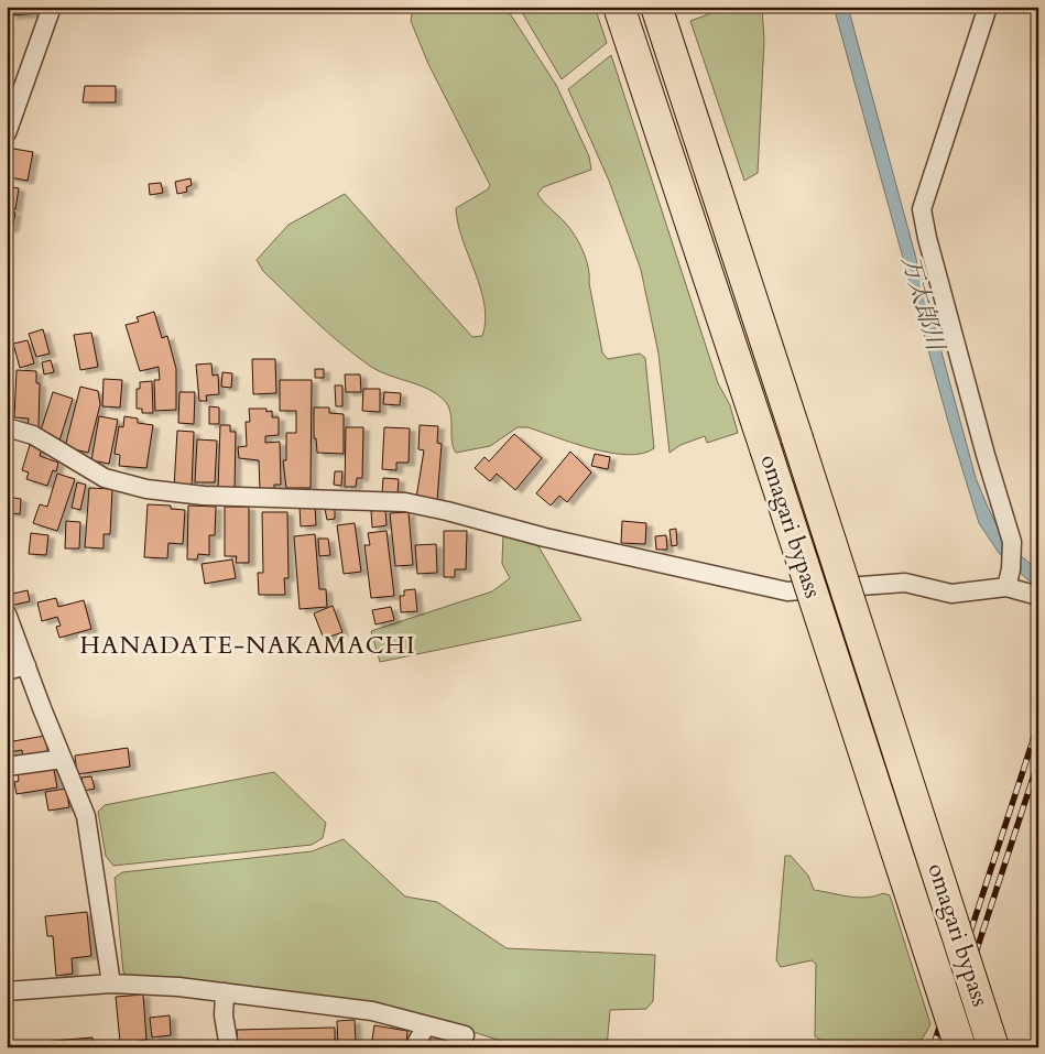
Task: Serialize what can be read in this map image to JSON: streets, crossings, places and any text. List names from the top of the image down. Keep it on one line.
{"streets":{"highway":["omagari bypass"]},"districts":["HANADATE-NAKAMACHI"],"water":["万太郎川"]}
